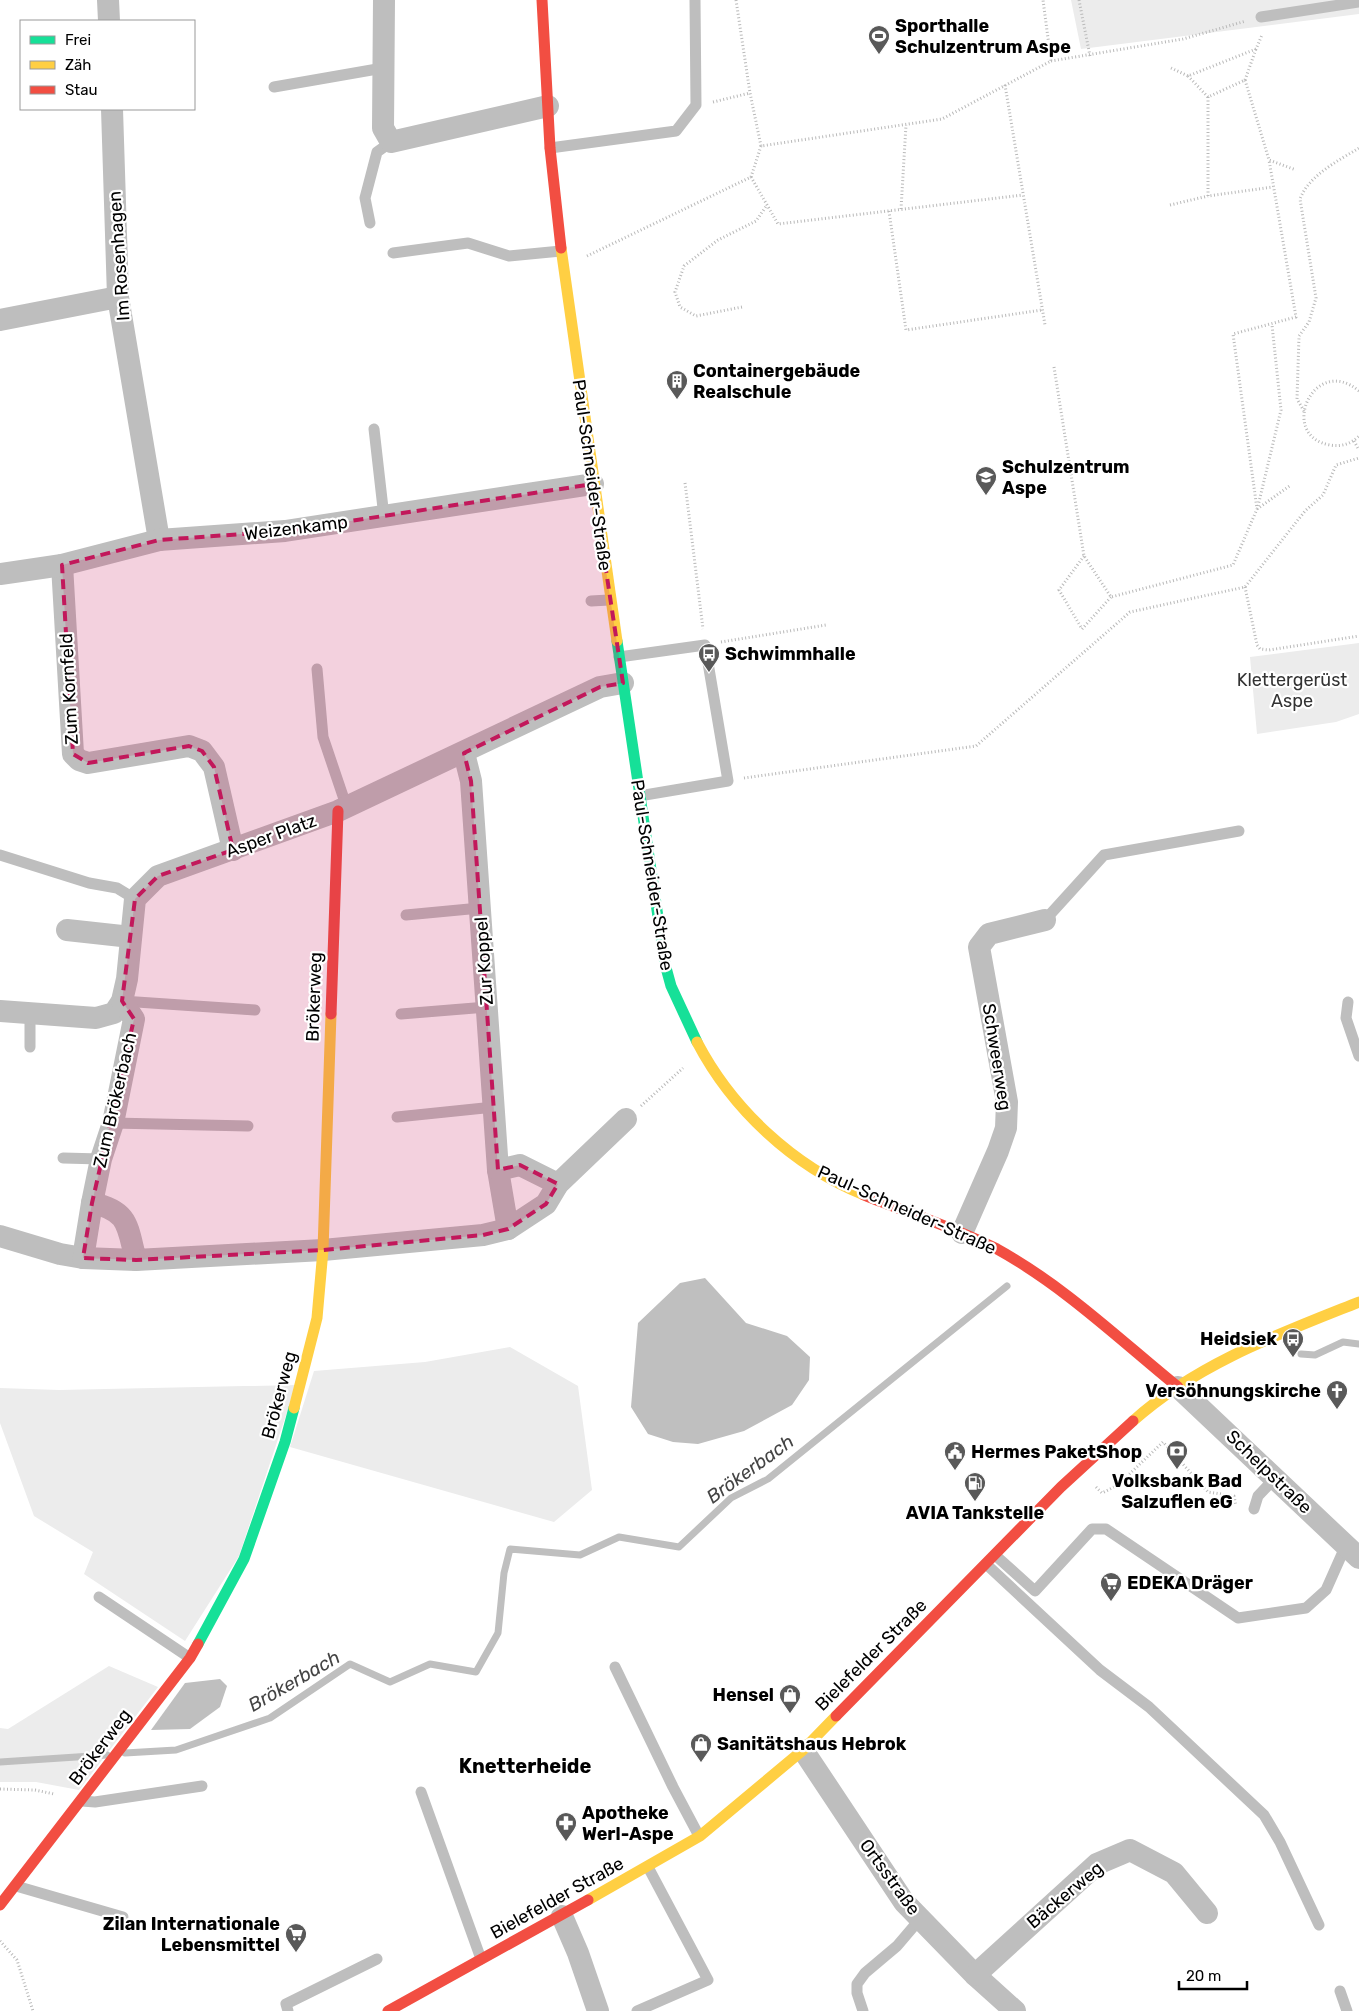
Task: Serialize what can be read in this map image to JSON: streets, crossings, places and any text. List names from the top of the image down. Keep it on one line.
{"streets":{"street":["Im Rosenhagen","Paul-Schneider-Straße","Weizenkamp","Zum Kornfeld","Asper Platz","Zur Koppel","Brökerweg","Schweerweg","Zum Brökerbach","Schelpstraße","Bielefelder Straße","Ortsstraße","Bäckerweg"]},"crossings":[["Im Rosenhagen","Weizenkamp"],["Paul-Schneider-Straße","Weizenkamp"],["Paul-Schneider-Straße","Asper Platz"],["Paul-Schneider-Straße","Schweerweg"],["Paul-Schneider-Straße","Schelpstraße"],["Paul-Schneider-Straße","Bielefelder Straße"],["Weizenkamp","Zum Kornfeld"],["Zum Kornfeld","Asper Platz"],["Asper Platz","Zur Koppel"],["Asper Platz","Brökerweg"],["Schelpstraße","Bielefelder Straße"],["Bielefelder Straße","Ortsstraße"],["Ortsstraße","Bäckerweg"]],"districts":["Knetterheide"],"water":["Brökerbach"],"parks":["Klettergerüst Aspe"],"places":{"sports":["Sporthalle Schulzentrum Aspe"],"building":["Containergebäude Realschule"],"school or university":["Schulzentrum Aspe"],"bus stop":["Schwimmhalle","Heidsiek"],"church":["Versöhnungskirche"],"bank":["Volksbank Bad Salzuflen eG"],"public building":["Hermes PaketShop"],"fuel station":["AVIA Tankstelle"],"supermarket":["EDEKA Dräger","Zilan Internationale Lebensmittel"],"shop":["Hensel","Sanitätshaus Hebrok"],"pharmacy":["Apotheke Werl-Aspe"]},"legend":["Frei","Zäh","Stau"],"scale_bar":"20 m"}
